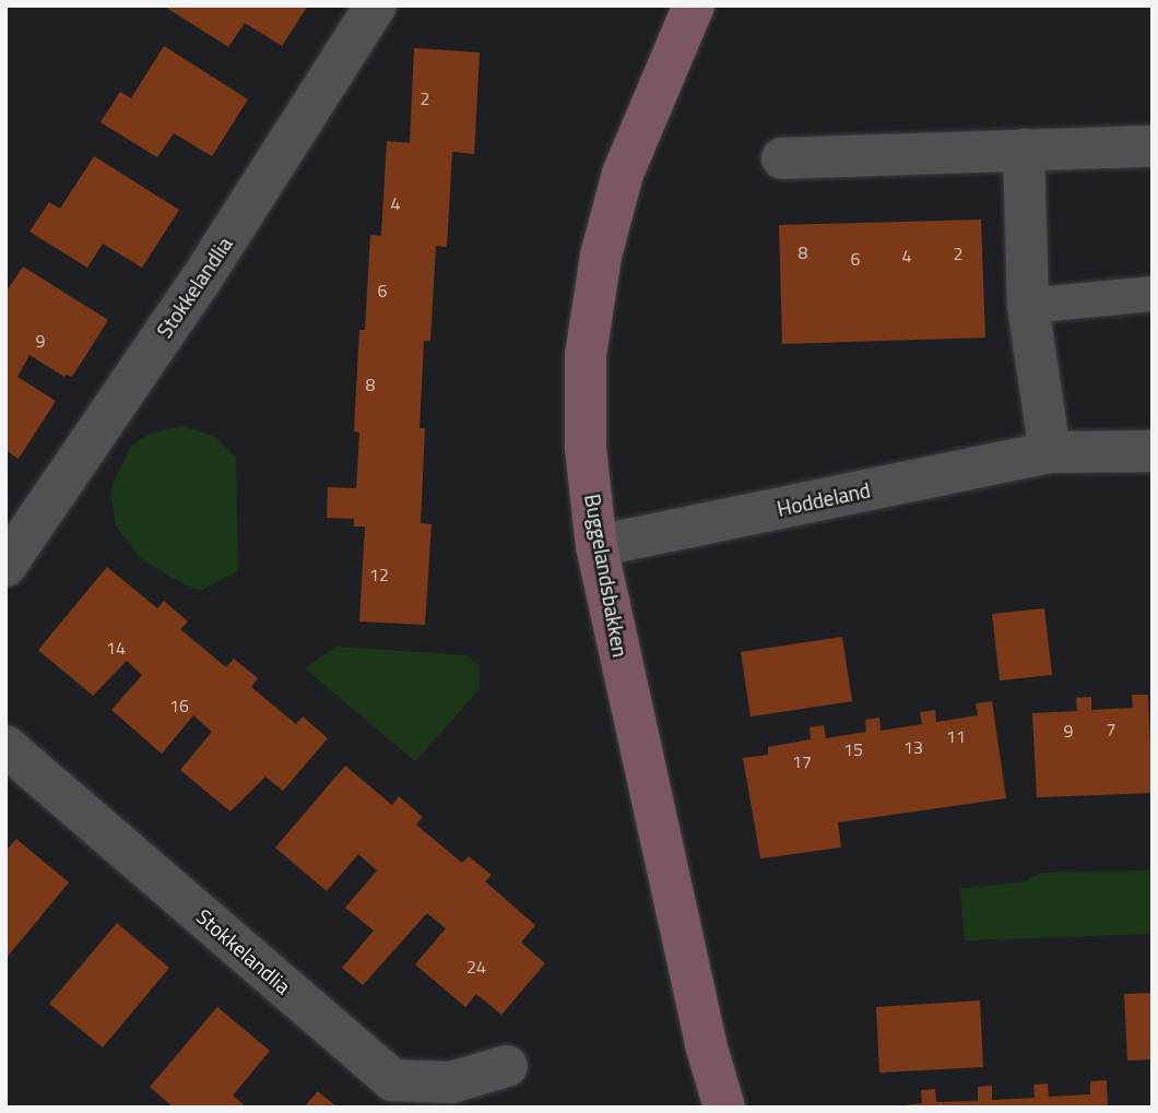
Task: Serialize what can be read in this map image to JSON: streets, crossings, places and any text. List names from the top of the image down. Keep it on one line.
{"streets":{"street":["Stokkelandlia","Hoddeland","Buggelandsbakken"]},"crossings":[["Hoddeland","Buggelandsbakken"]],"house_numbers":["2","4","8","2","4","6","6","9","8","12","14","16","7","9","11","13","15","17","24"]}
